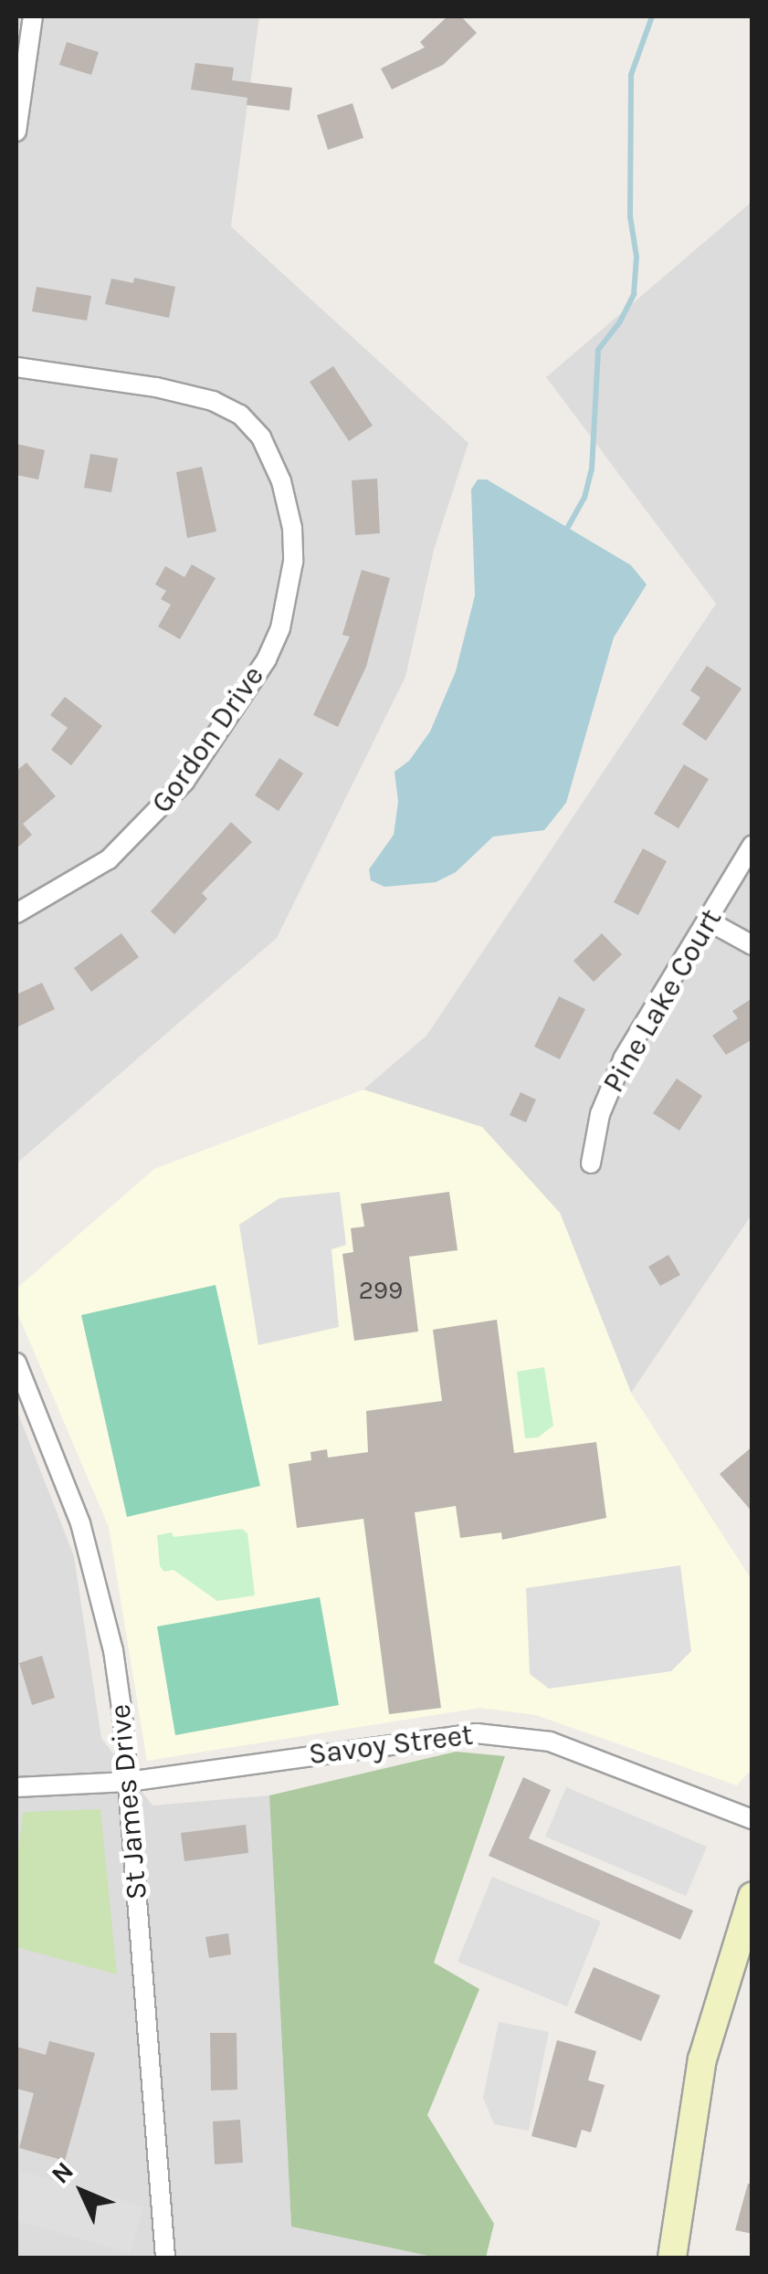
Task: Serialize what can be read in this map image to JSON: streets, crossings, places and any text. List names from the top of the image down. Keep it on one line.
{"streets":{"street":["Gordon Drive","Pine Lake Court","Savoy Street","St James Drive"]},"crossings":[["Savoy Street","St James Drive"]],"house_numbers":["299"],"north":"top left"}
